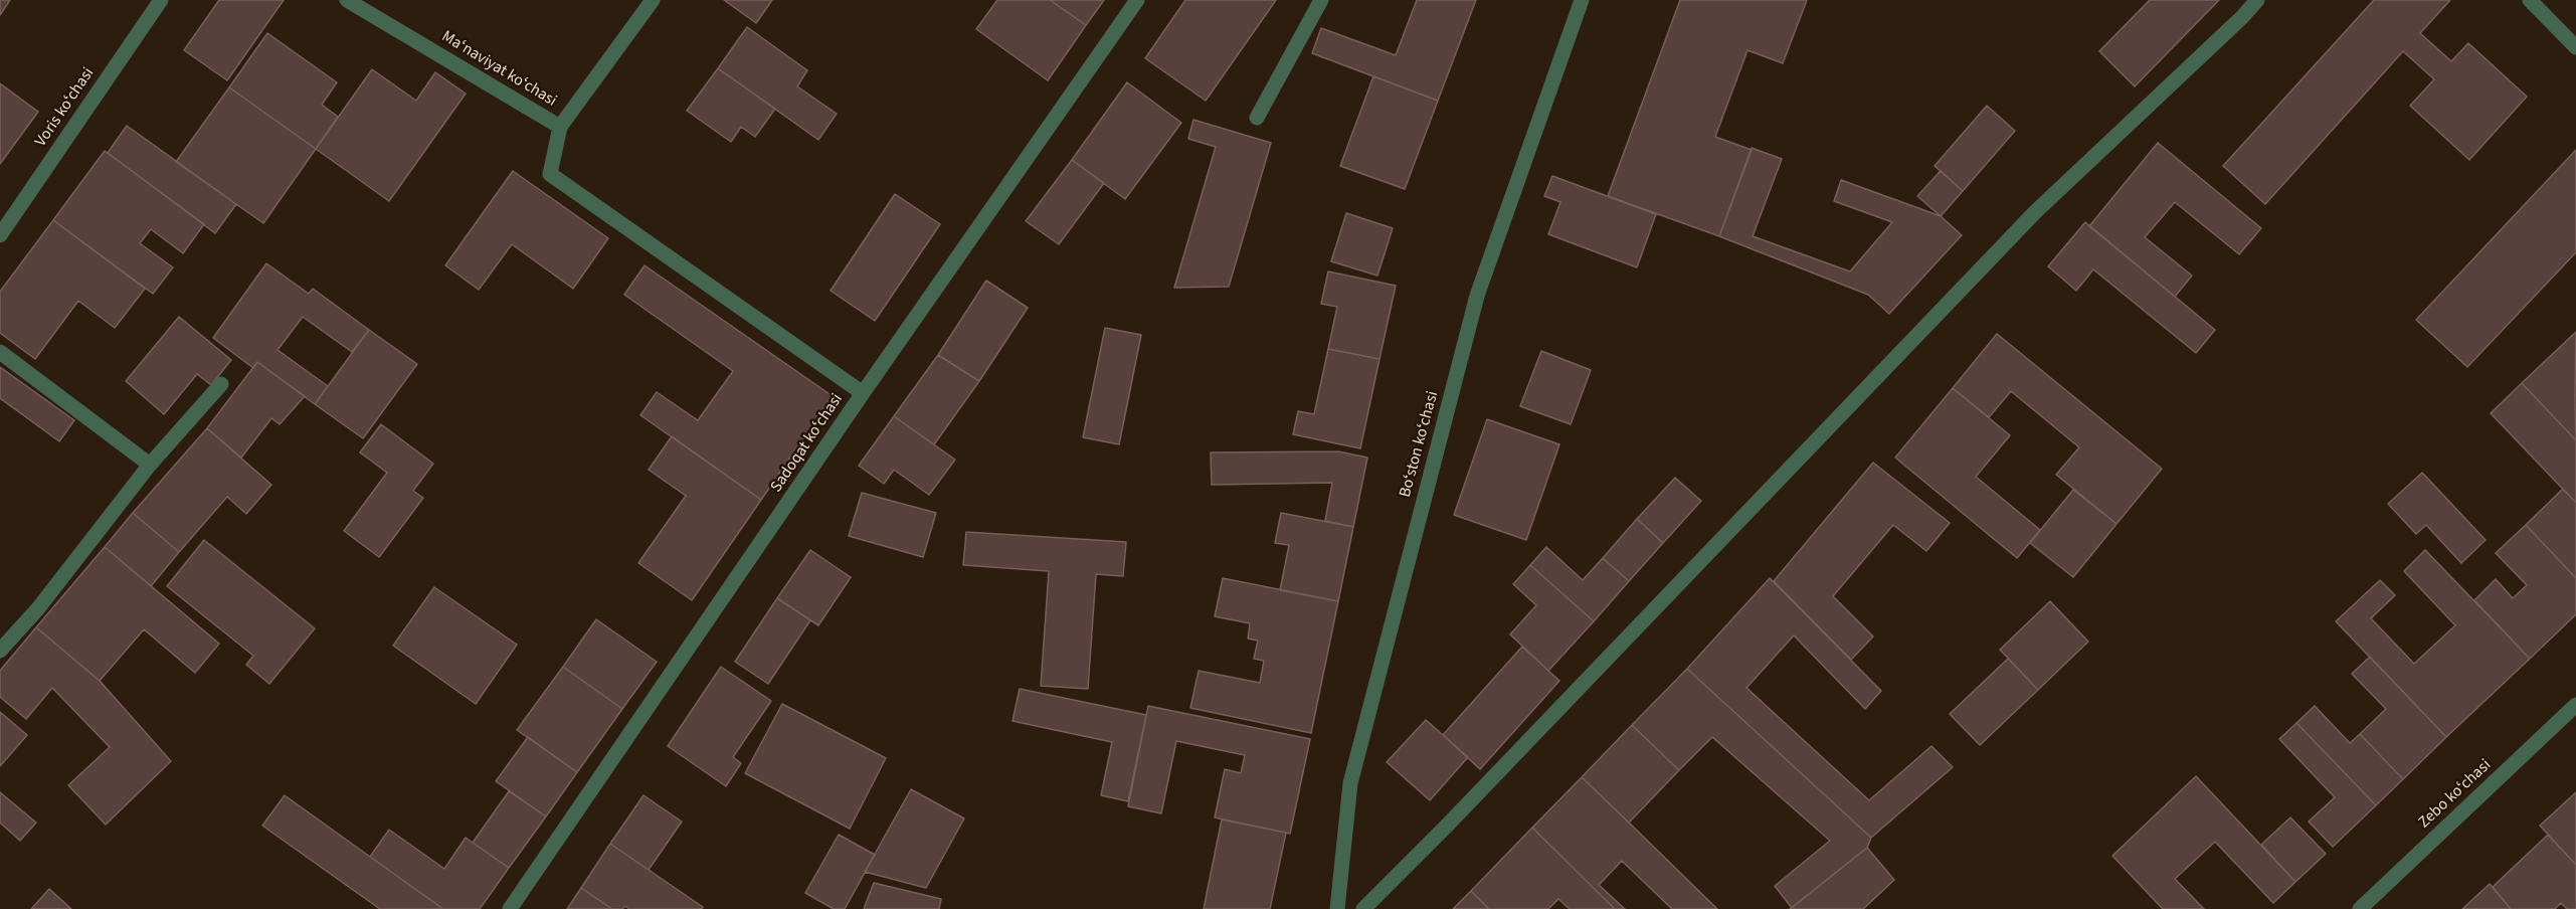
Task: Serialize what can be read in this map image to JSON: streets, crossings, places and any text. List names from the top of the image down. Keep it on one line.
{"streets":{"street":["Maʻnaviyat koʻchasi","Voris koʻchasi","Sadoqat koʻchasi","Boʻston koʻchasi","Zebo koʻchasi"]}}
